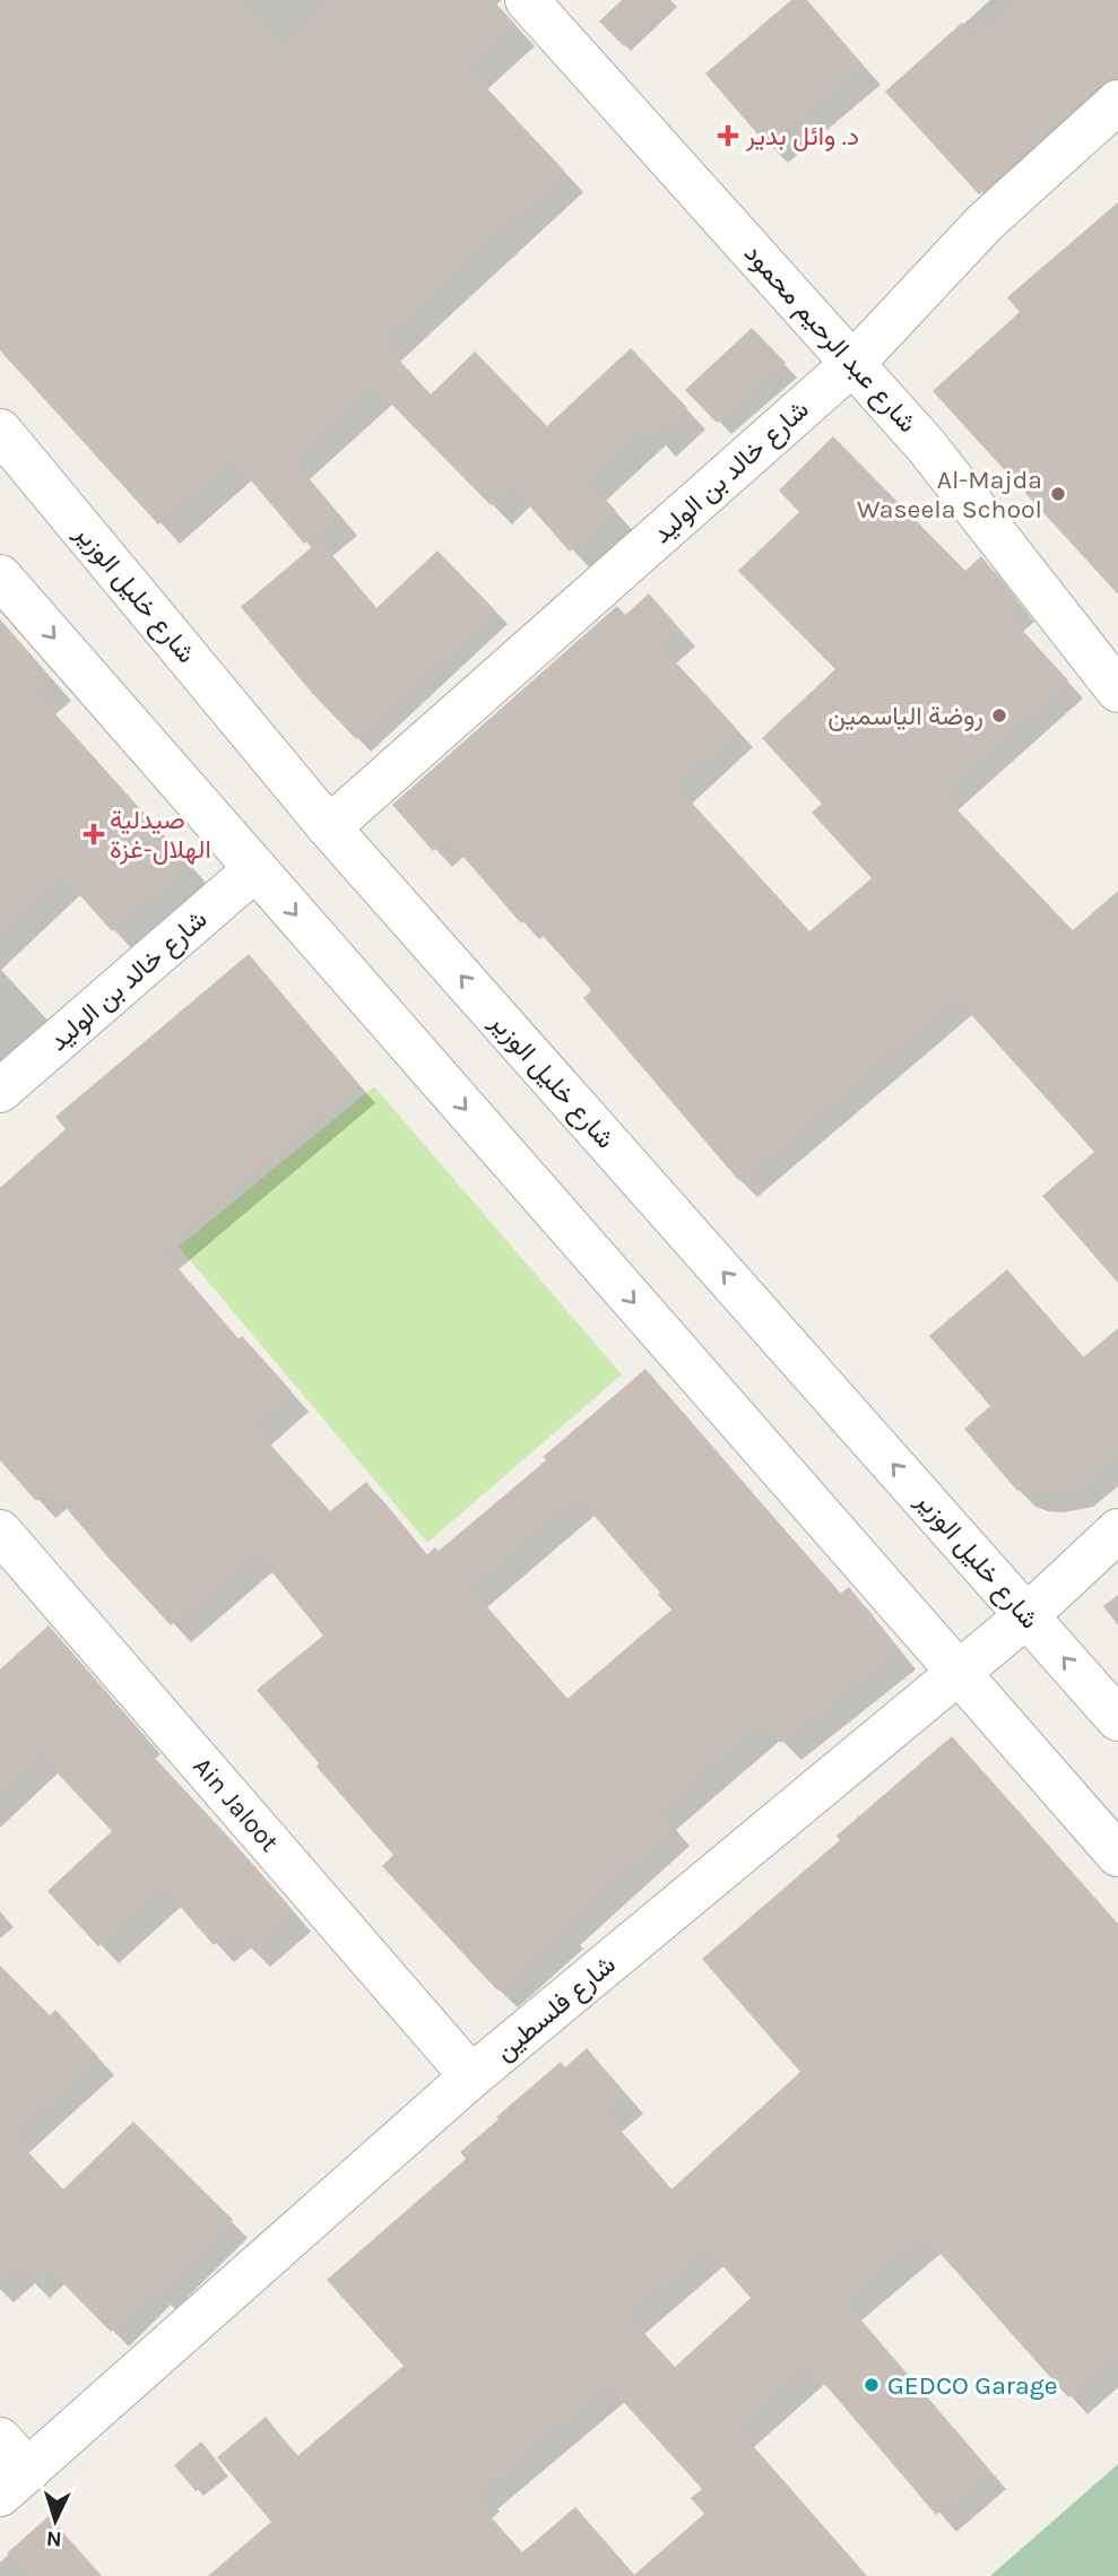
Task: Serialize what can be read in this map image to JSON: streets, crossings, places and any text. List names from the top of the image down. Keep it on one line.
{"streets":{"street":["شارع عبد الرحيم محمود","شارع خالد بن الوليد","شارع خليل الوزير","Ain Jaloot","شارع فلسطين"]},"crossings":[["شارع عبد الرحيم محمود","شارع خالد بن الوليد"],["شارع خالد بن الوليد","شارع خليل الوزير"],["شارع خليل الوزير","شارع فلسطين"],["Ain Jaloot","شارع فلسطين"]],"places":{"health":["د. وائل بدير","صيدلية الهلال-غزة"],"other":["Al-Majda Waseela School","روضة الياسمين","GEDCO Garage"]},"north":"bottom"}
